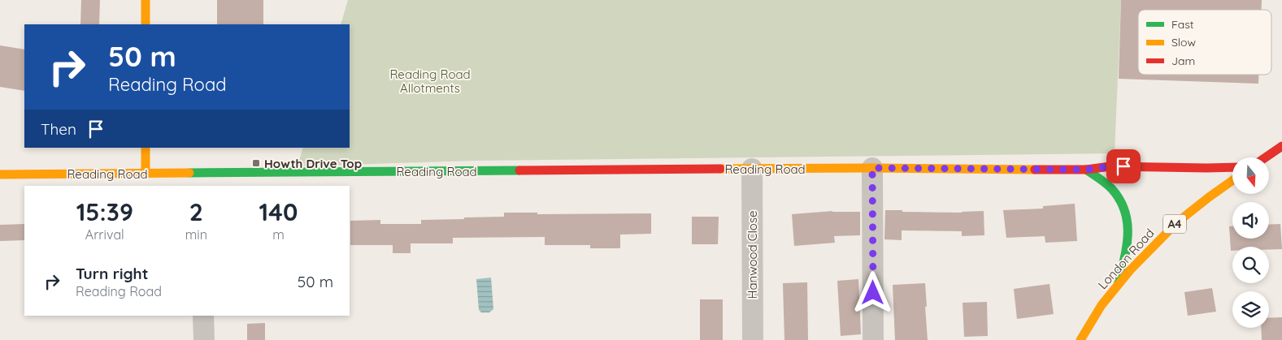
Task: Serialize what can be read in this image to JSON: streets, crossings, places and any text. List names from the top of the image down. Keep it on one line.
{"streets":{"street":["Reading Road","A4","Hanwood Close","London Road"]},"crossings":[["Reading Road","Hanwood Close"]],"parks":["Reading Road Allotments"],"places":{"transit":["Howth Drive Top"]},"legend":["Fast","Slow","Jam"],"north":"bottom","page":{"turn":["50 m","Reading Road"],"then":"Then","eta":["15:39","Arrival","2","min","140","m"],"list":[{"name":"Turn right","note":"Reading Road","value":"50 m"}]}}
